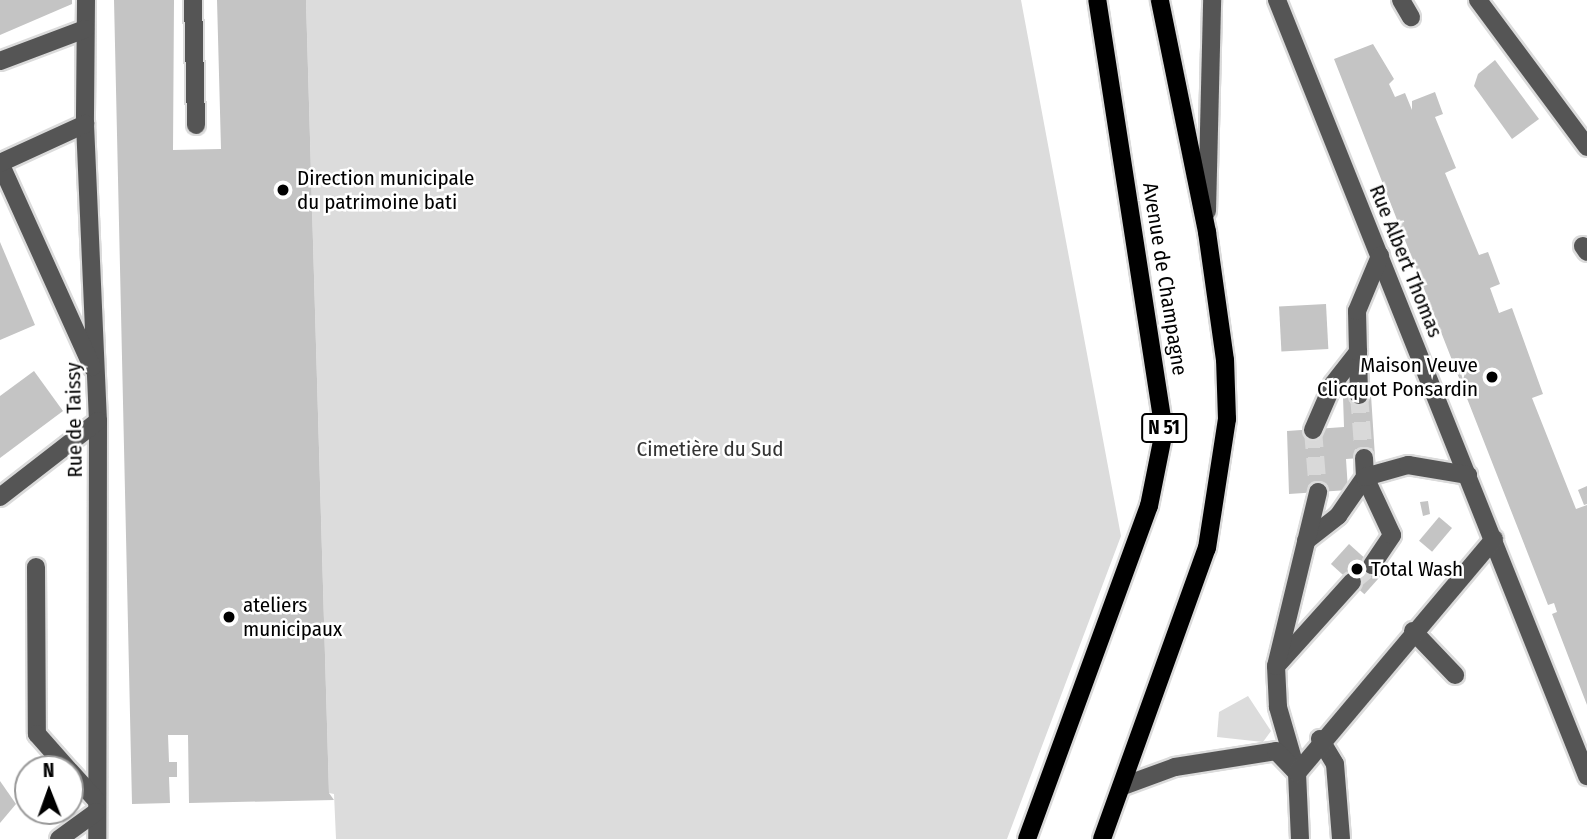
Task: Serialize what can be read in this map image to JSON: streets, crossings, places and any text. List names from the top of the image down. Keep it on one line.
{"streets":{"main road":["Avenue de Champagne","N 51"],"street":["Rue Albert Thomas","Rue de Taissy"]},"parks":["Cimetière du Sud"],"places":["Direction municipale du patrimoine bati","Maison Veuve Clicquot Ponsardin","Total Wash","ateliers municipaux"],"north":"top"}
